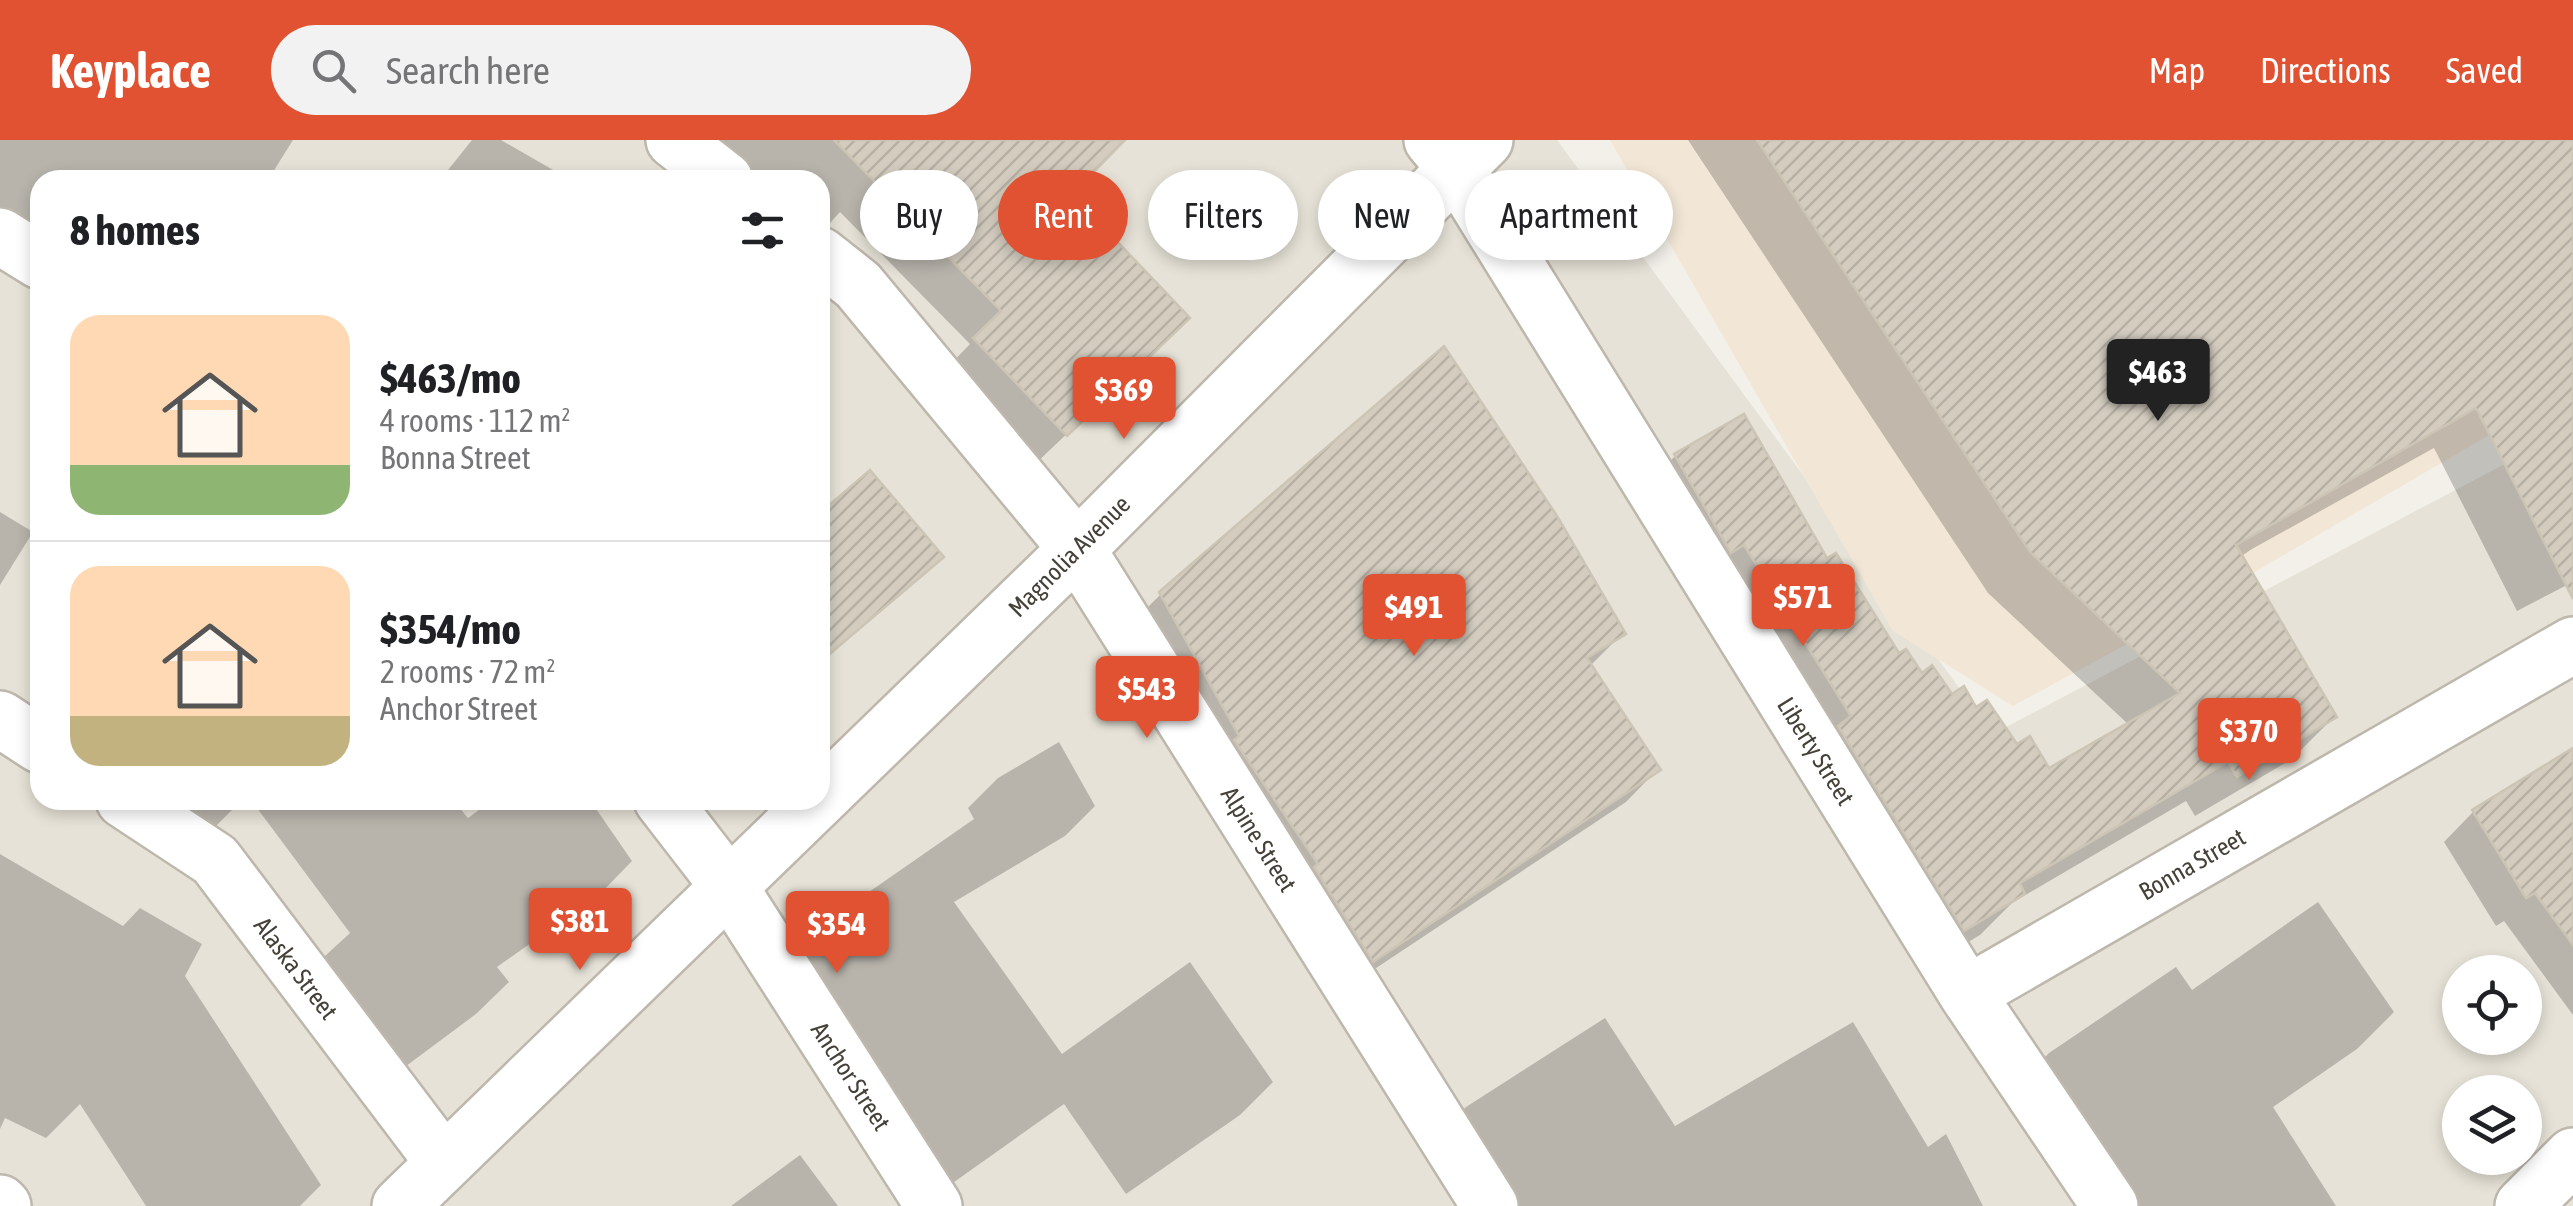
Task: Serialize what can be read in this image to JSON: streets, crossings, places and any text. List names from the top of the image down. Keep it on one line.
{"streets":{"street":["Magnolia Avenue","Liberty Street","Alpine Street","Bonna Street","Alaska Street","Anchor Street"]},"crossings":[["Magnolia Avenue","Liberty Street"],["Magnolia Avenue","Alpine Street"],["Magnolia Avenue","Alaska Street"],["Magnolia Avenue","Anchor Street"],["Liberty Street","Bonna Street"]],"page":{"header":"Keyplace","search":"Search here","nav":["Map","Directions","Saved"],"chip":["Buy","Rent","Filters","New","Apartment"],"heading":"8 homes","list":[{"name":"$463/mo","note":"4 rooms · 112 m² · Bonna Street"},{"name":"$354/mo","note":"2 rooms · 72 m² · Anchor Street"}],"price":["$463","$369","$571","$491","$543","$370","$381","$354"]}}
